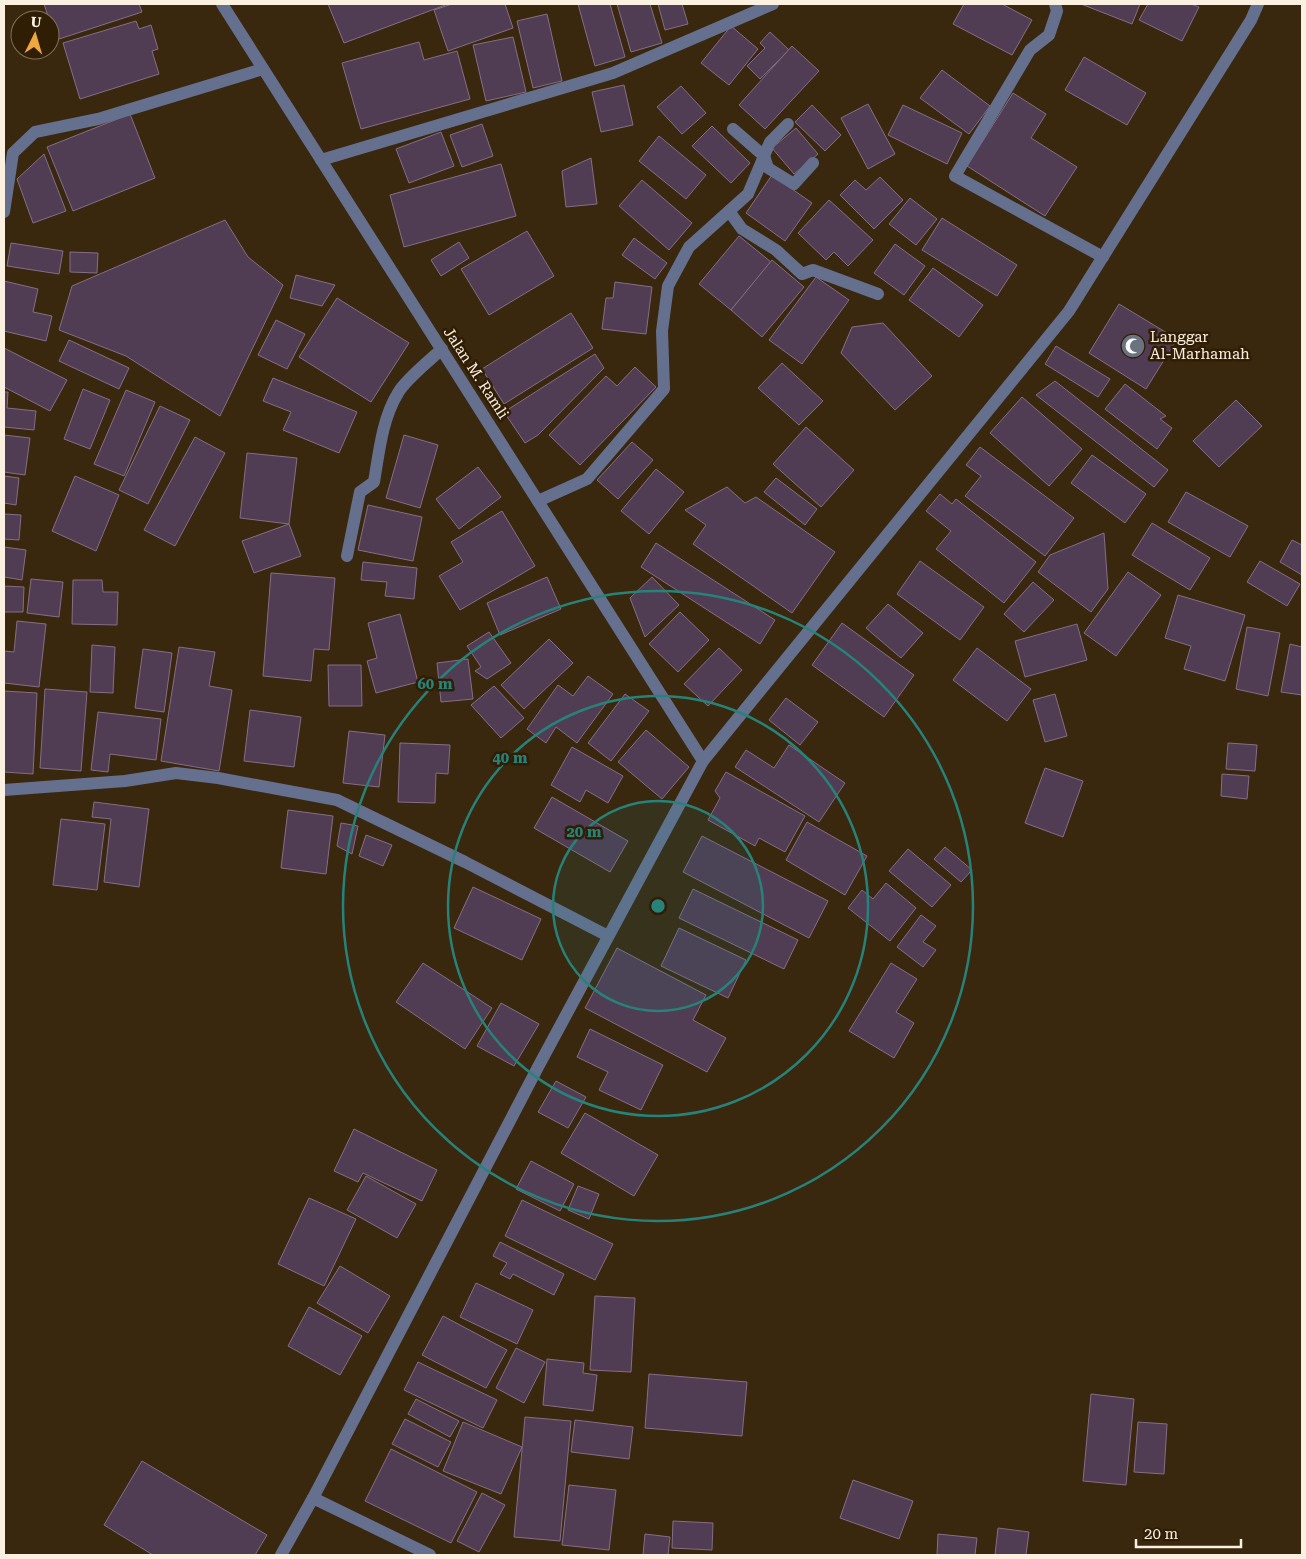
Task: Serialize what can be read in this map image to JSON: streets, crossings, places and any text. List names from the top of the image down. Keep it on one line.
{"streets":{"street":["Jalan M. Ramli"]},"places":{"mosque":["Langgar Al-Marhamah"]},"scale_bar":"20 m","north":"top","rings":["60 m","40 m","20 m"]}
